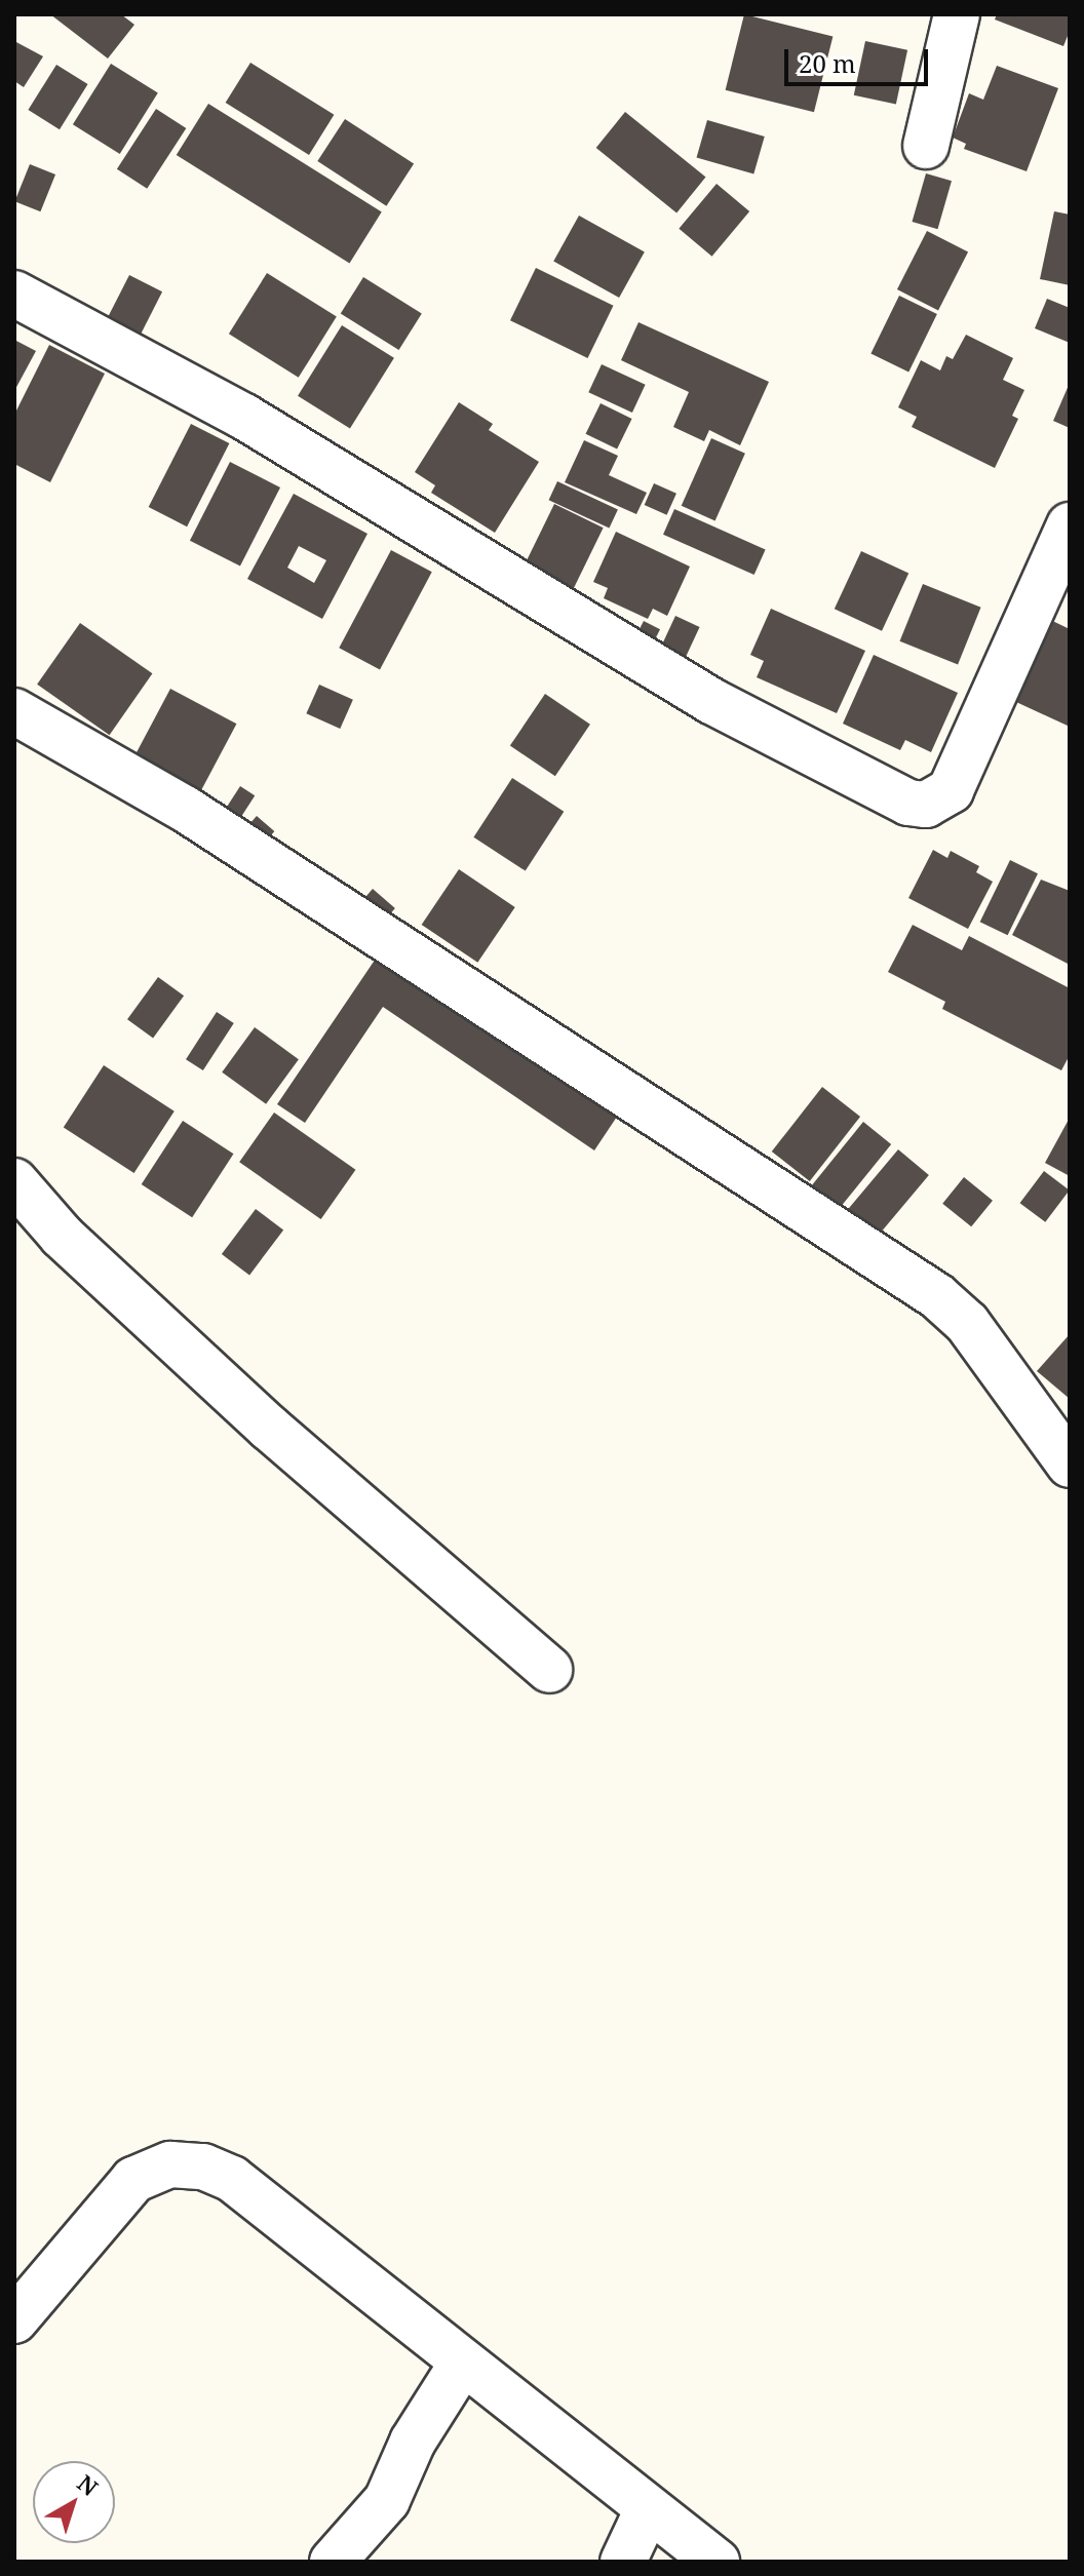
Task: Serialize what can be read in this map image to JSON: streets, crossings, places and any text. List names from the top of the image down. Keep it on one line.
{"scale_bar":"20 m","north":"top right"}
